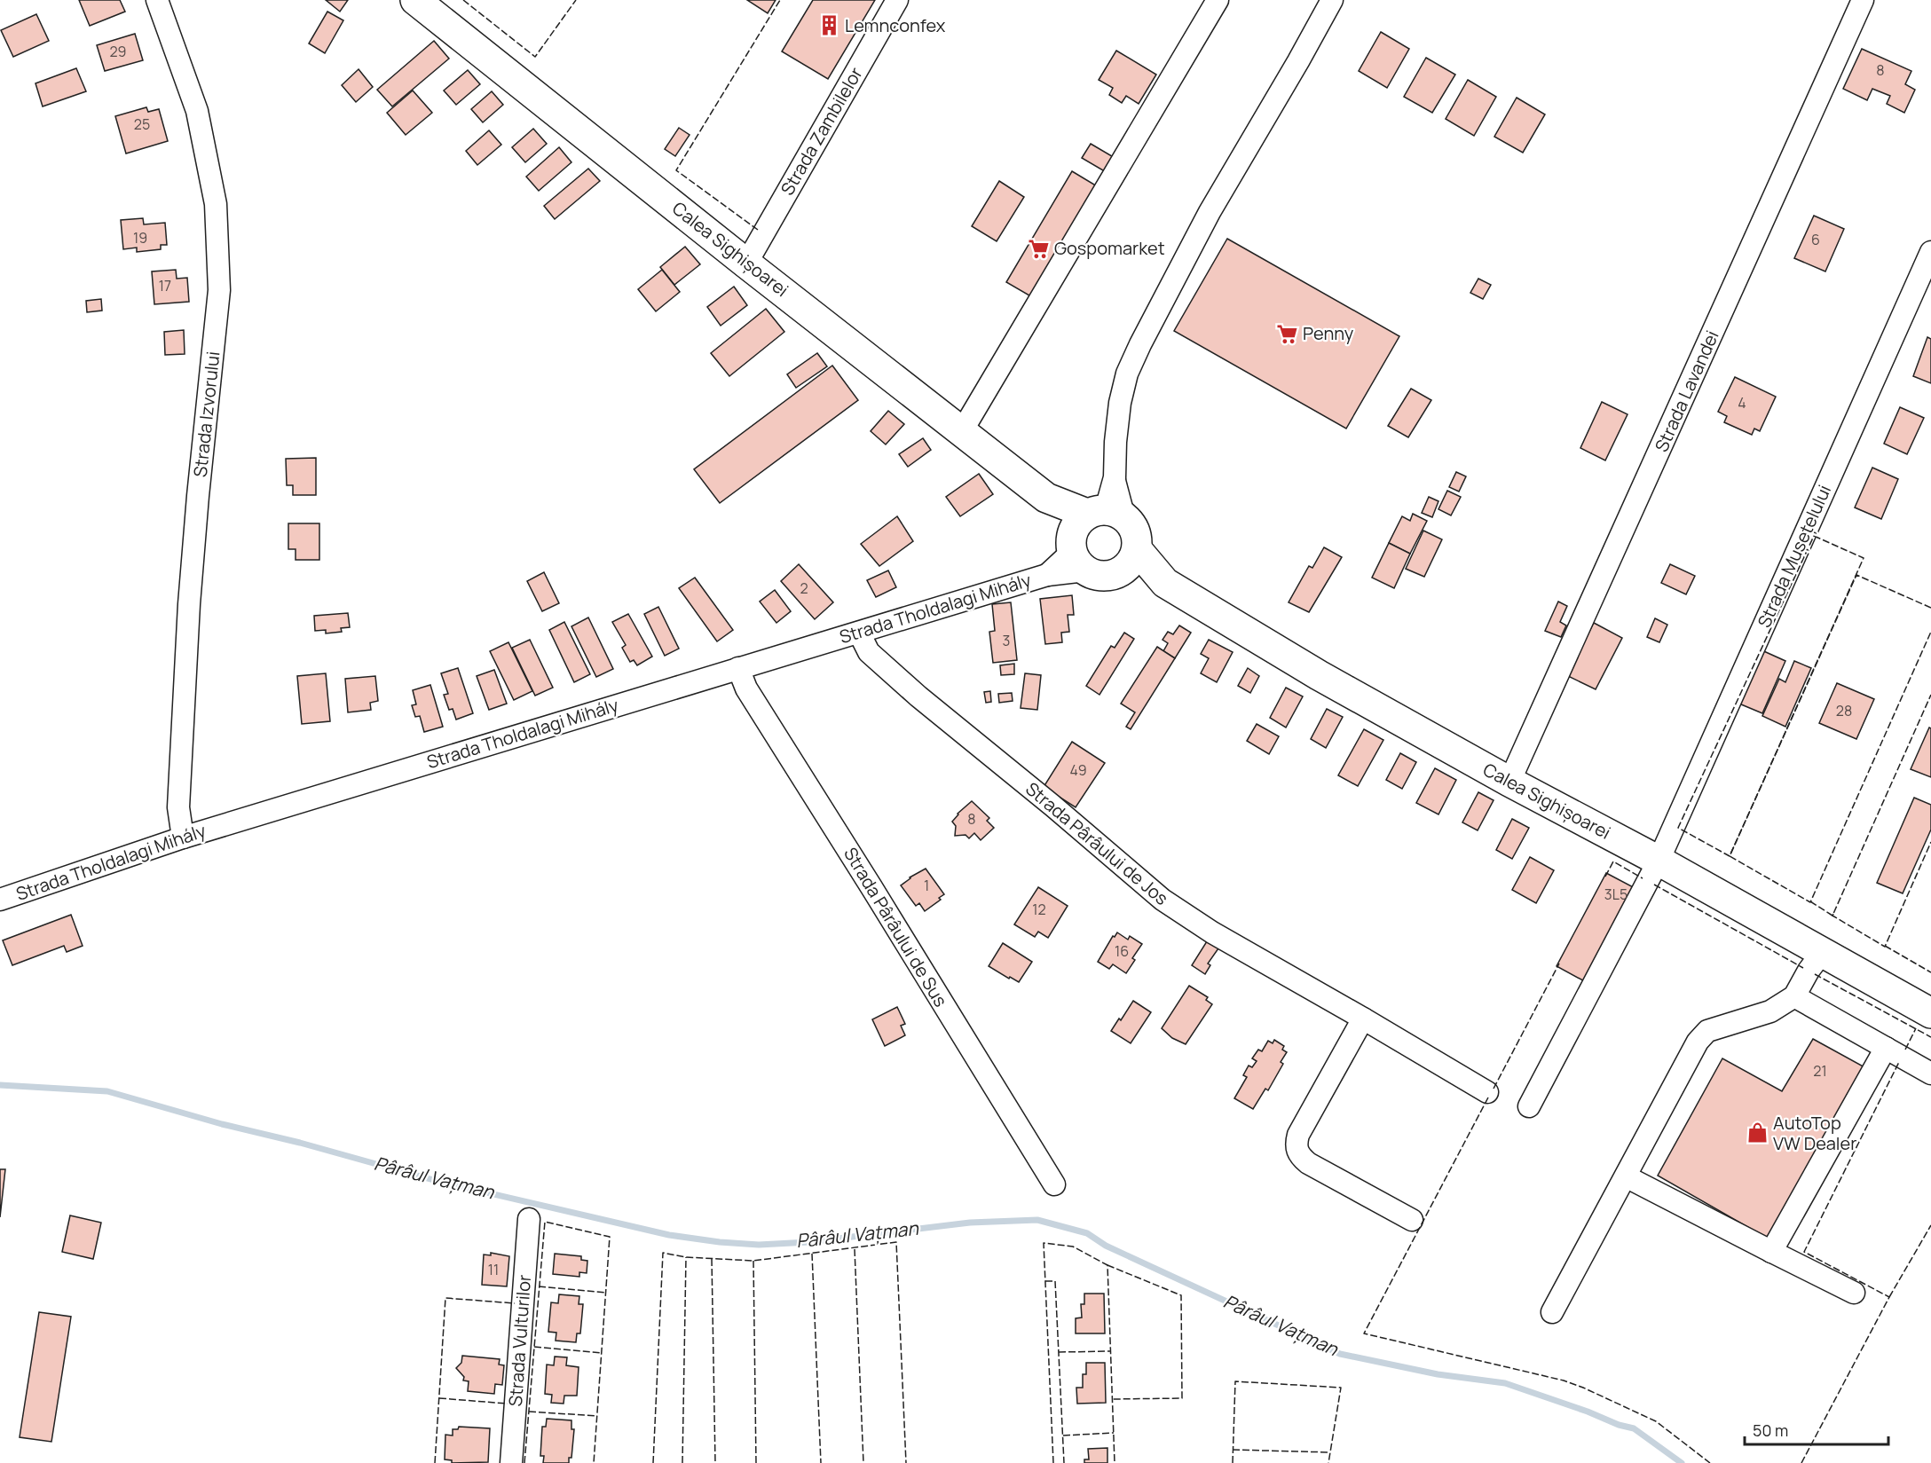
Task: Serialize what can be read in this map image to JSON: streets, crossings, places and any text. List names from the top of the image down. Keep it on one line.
{"streets":{"highway":["Calea Sighișoarei"],"street":["Strada Zambilelor","Strada Lavandei","Strada Izvorului","Strada Mușețelului","Strada Tholdalagi Mihály","Strada Pârâului de Jos","Strada Pârâului de Sus","Strada Vulturilor"]},"crossings":[["Strada Zambilelor","Calea Sighișoarei"],["Calea Sighișoarei","Strada Lavandei"],["Calea Sighișoarei","Strada Mușețelului"],["Calea Sighișoarei","Strada Tholdalagi Mihály"],["Strada Izvorului","Strada Tholdalagi Mihály"],["Strada Tholdalagi Mihály","Strada Pârâului de Jos"],["Strada Tholdalagi Mihály","Strada Pârâului de Sus"]],"water":["Pârâul Vațman"],"places":{"building":["Lemnconfex"],"supermarket":["Gospomarket","Penny"],"shop":["AutoTop VW Dealer"]},"house_numbers":["29","8","25","19","6","17","4","2","3","28","49","8","1","3L5","12","16","21","11"],"scale_bar":"50 m"}
